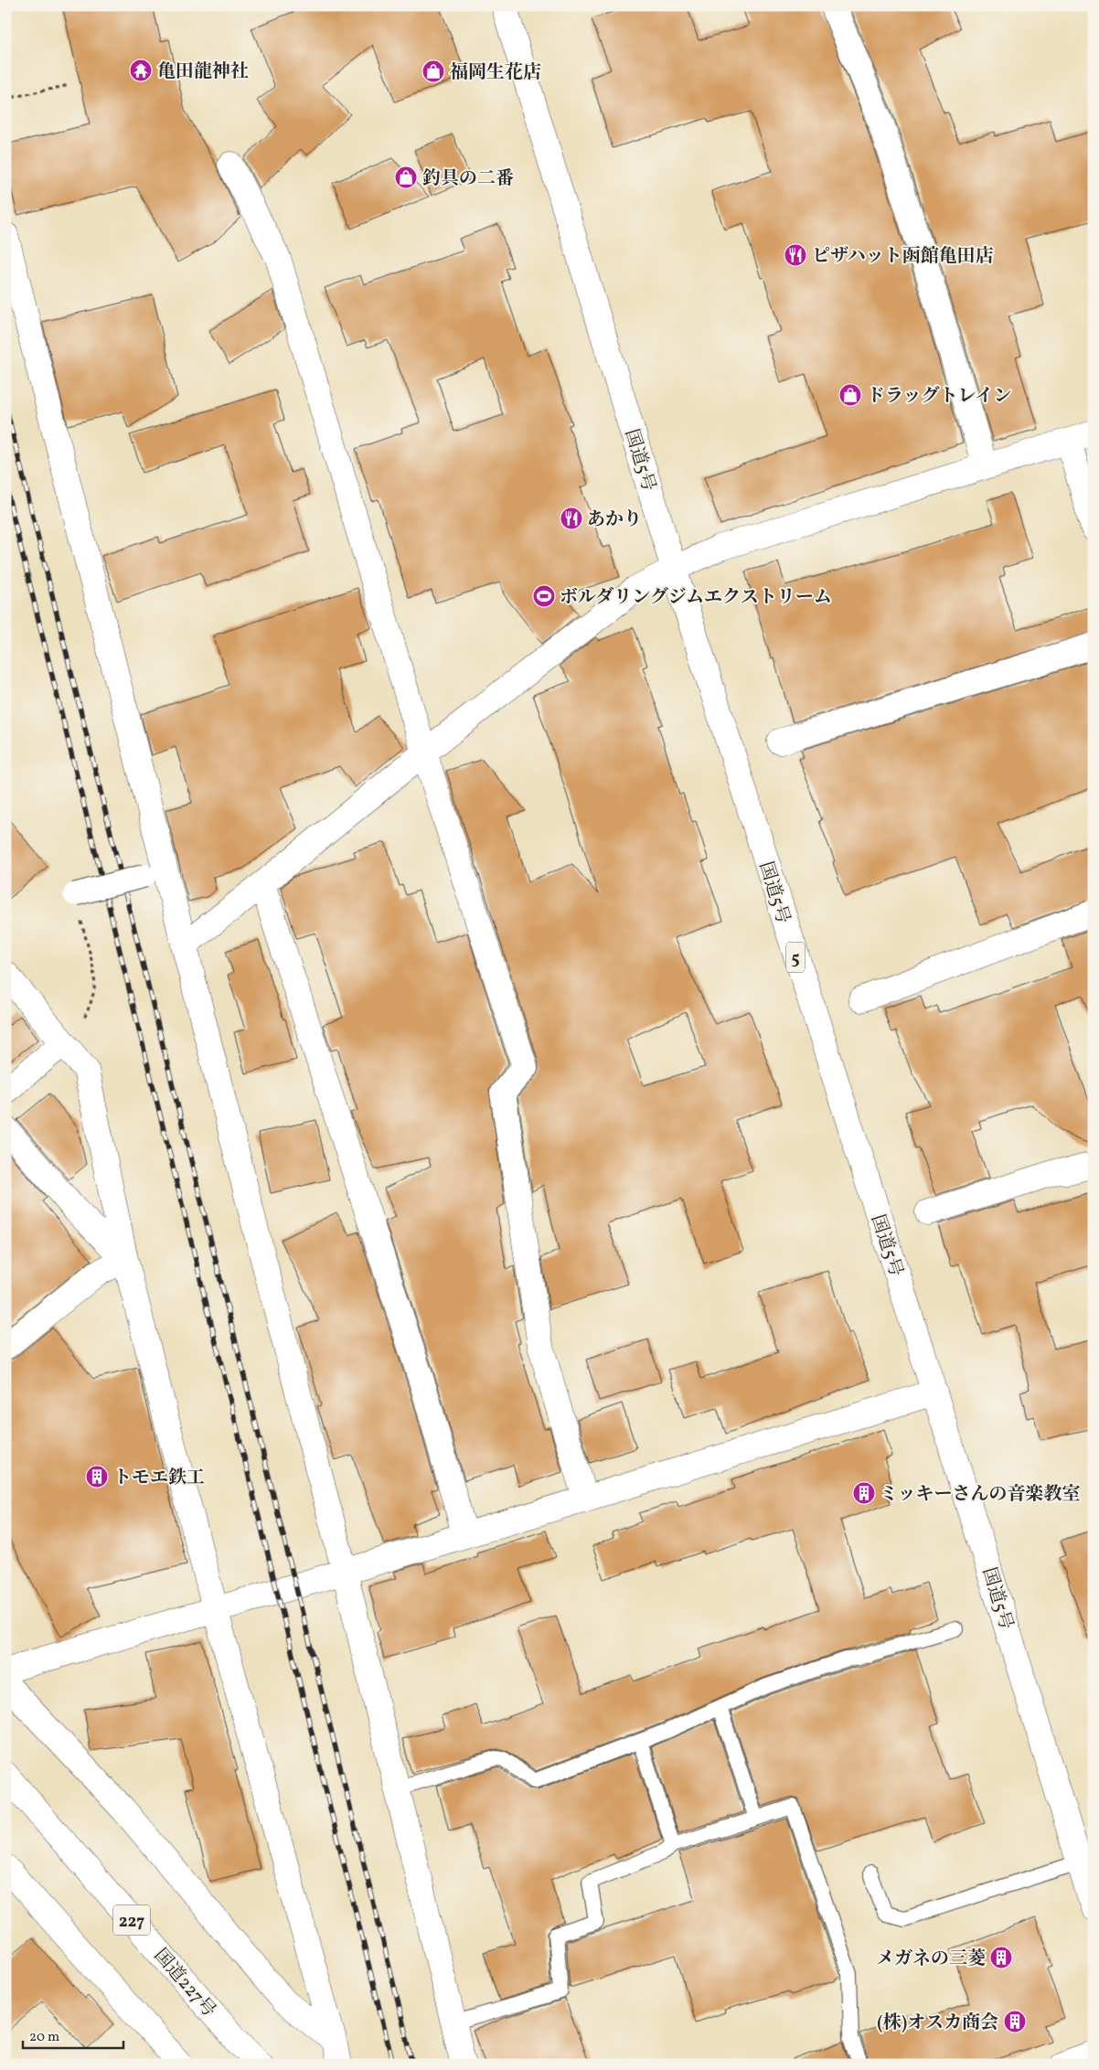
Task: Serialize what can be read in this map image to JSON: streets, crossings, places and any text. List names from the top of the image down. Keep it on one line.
{"streets":{"main road":["国道5号","5","227","国道227号"]},"places":{"temple":["亀田龍神社"],"shop":["福岡生花店","釣具の二番","ドラッグトレイン"],"restaurant":["ピザハット函館亀田店","あかり"],"sports":["ボルダリングジムエクストリーム"],"building":["トモエ鉄工","ミッキーさんの音楽教室","メガネの三菱","(株)オスカ商会"]},"scale_bar":"20 m"}
